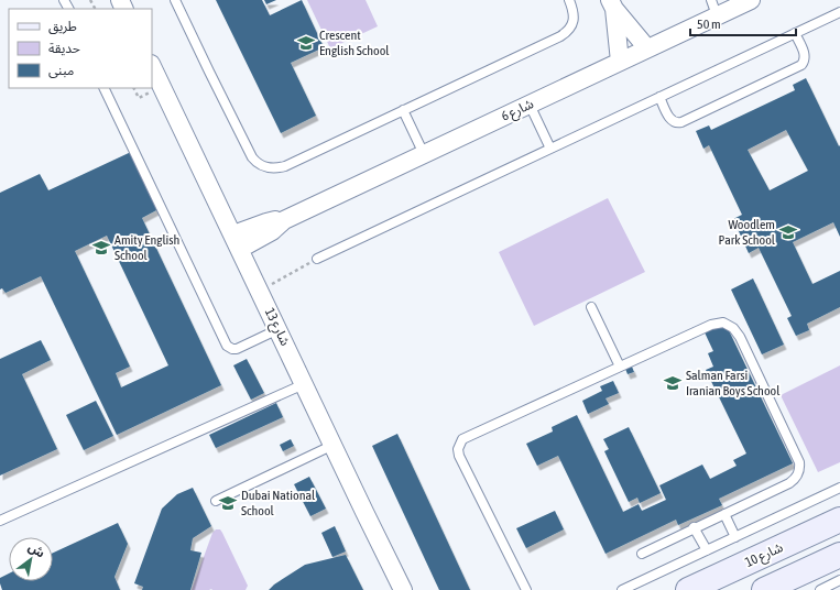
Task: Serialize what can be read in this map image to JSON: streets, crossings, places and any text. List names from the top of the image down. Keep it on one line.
{"streets":{"street":["شارع 6","شارع 13","شارع 10"]},"crossings":[["شارع 6","شارع 13"]],"places":{"school or university":["Crescent English School","Woodlem Park School","Amity English School","Salman Farsi Iranian Boys School","Dubai National School"]},"legend":["طريق","حديقة","مبنى"],"scale_bar":"50 m","north":"top right"}
